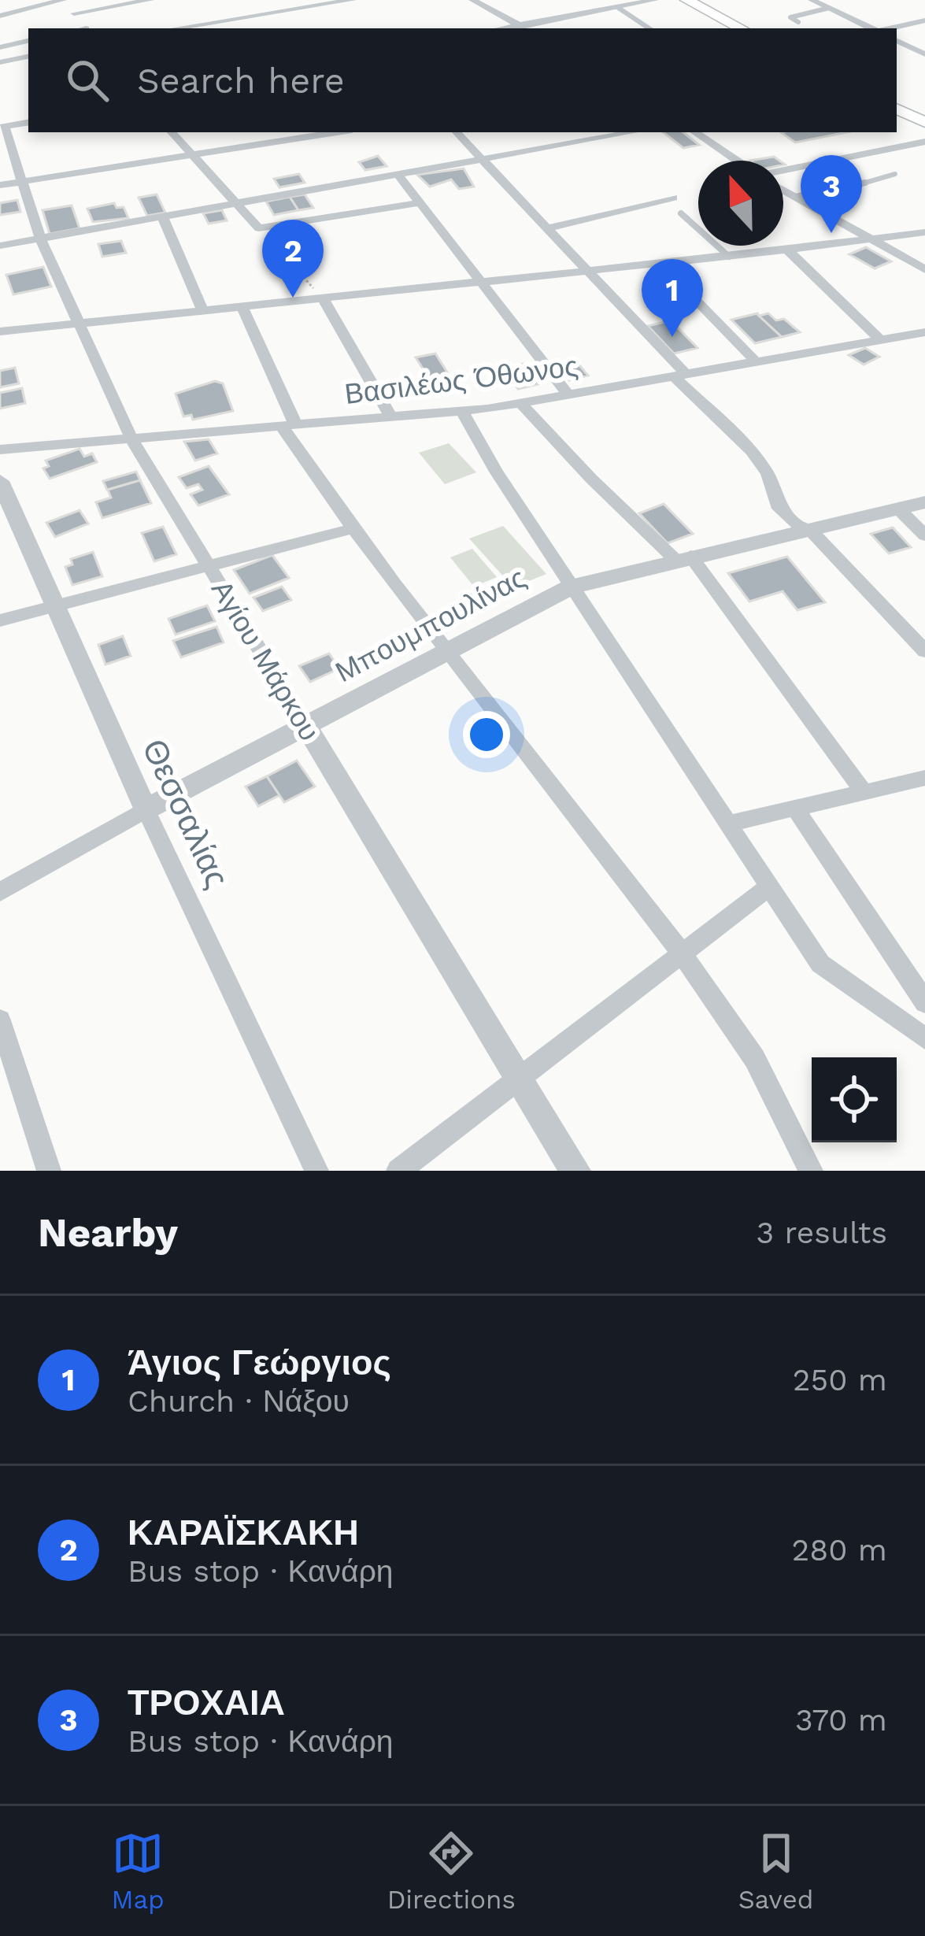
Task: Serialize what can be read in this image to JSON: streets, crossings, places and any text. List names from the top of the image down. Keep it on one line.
{"streets":{"street":["Βασιλέως Όθωνος","Μπουμπουλίνας","Αγίου Μάρκου","Θεσσαλίας"]},"crossings":[["Βασιλέως Όθωνος","Αγίου Μάρκου"],["Μπουμπουλίνας","Αγίου Μάρκου"],["Μπουμπουλίνας","Θεσσαλίας"]],"north":"top","page":{"search":"Search here","pins":["3","2","1"],"heading":["Nearby","3 results"],"list":[{"mark":"1","name":"Άγιος Γεώργιος","note":"Church · Νάξου","value":"250 m"},{"mark":"2","name":"ΚΑΡΑΪΣΚΑΚΗ","note":"Bus stop · Κανάρη","value":"280 m"},{"mark":"3","name":"ΤΡΟΧΑΙΑ","note":"Bus stop · Κανάρη","value":"370 m"}],"nav":["Map","Directions","Saved"]}}
